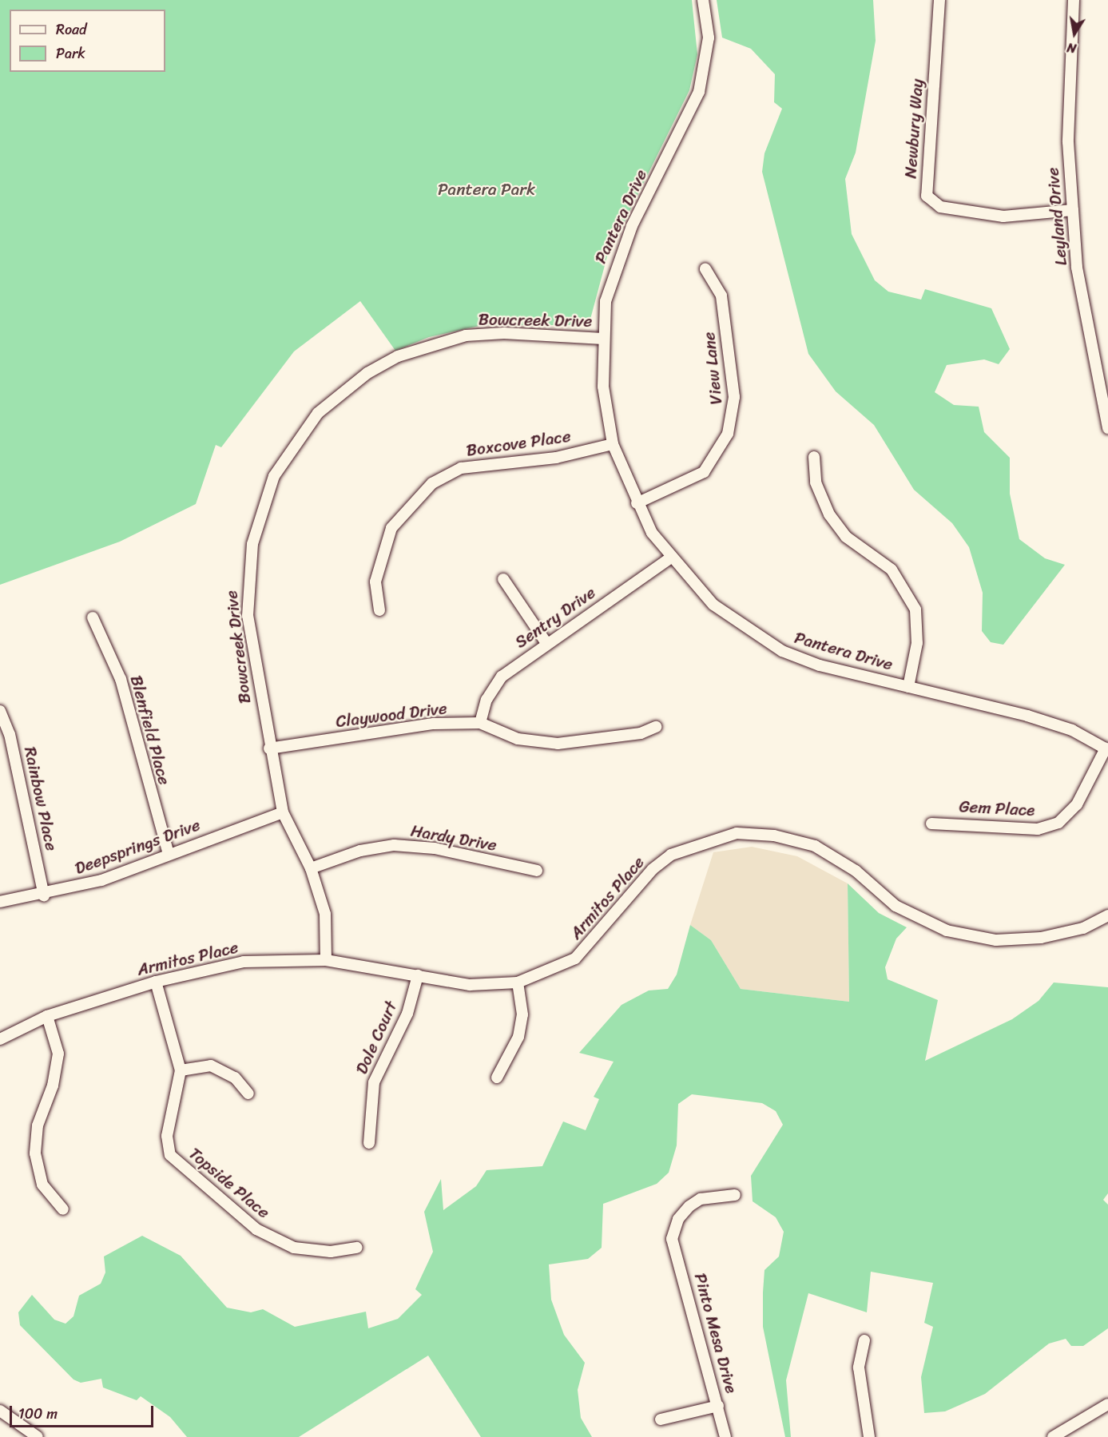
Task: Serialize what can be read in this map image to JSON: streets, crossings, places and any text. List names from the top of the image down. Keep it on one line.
{"streets":{"street":["Newbury Way","Pantera Drive","Leyland Drive","Bowcreek Drive","View Lane","Boxcove Place","Sentry Drive","Claywood Drive","Blenfield Place","Rainbow Place","Gem Place","Hardy Drive","Deepsprings Drive","Armitos Place","Dole Court","Topside Place","Pinto Mesa Drive"]},"crossings":[["Newbury Way","Leyland Drive"],["Pantera Drive","Bowcreek Drive"],["Pantera Drive","View Lane"],["Pantera Drive","Boxcove Place"],["Pantera Drive","Sentry Drive"],["Pantera Drive","Gem Place"],["Bowcreek Drive","Claywood Drive"],["Bowcreek Drive","Hardy Drive"],["Bowcreek Drive","Deepsprings Drive"],["Bowcreek Drive","Armitos Place"],["Sentry Drive","Claywood Drive"],["Blenfield Place","Deepsprings Drive"],["Rainbow Place","Deepsprings Drive"],["Armitos Place","Dole Court"],["Armitos Place","Topside Place"]],"parks":["Pantera Park"],"legend":["Road","Park"],"scale_bar":"100 m","north":"bottom"}
